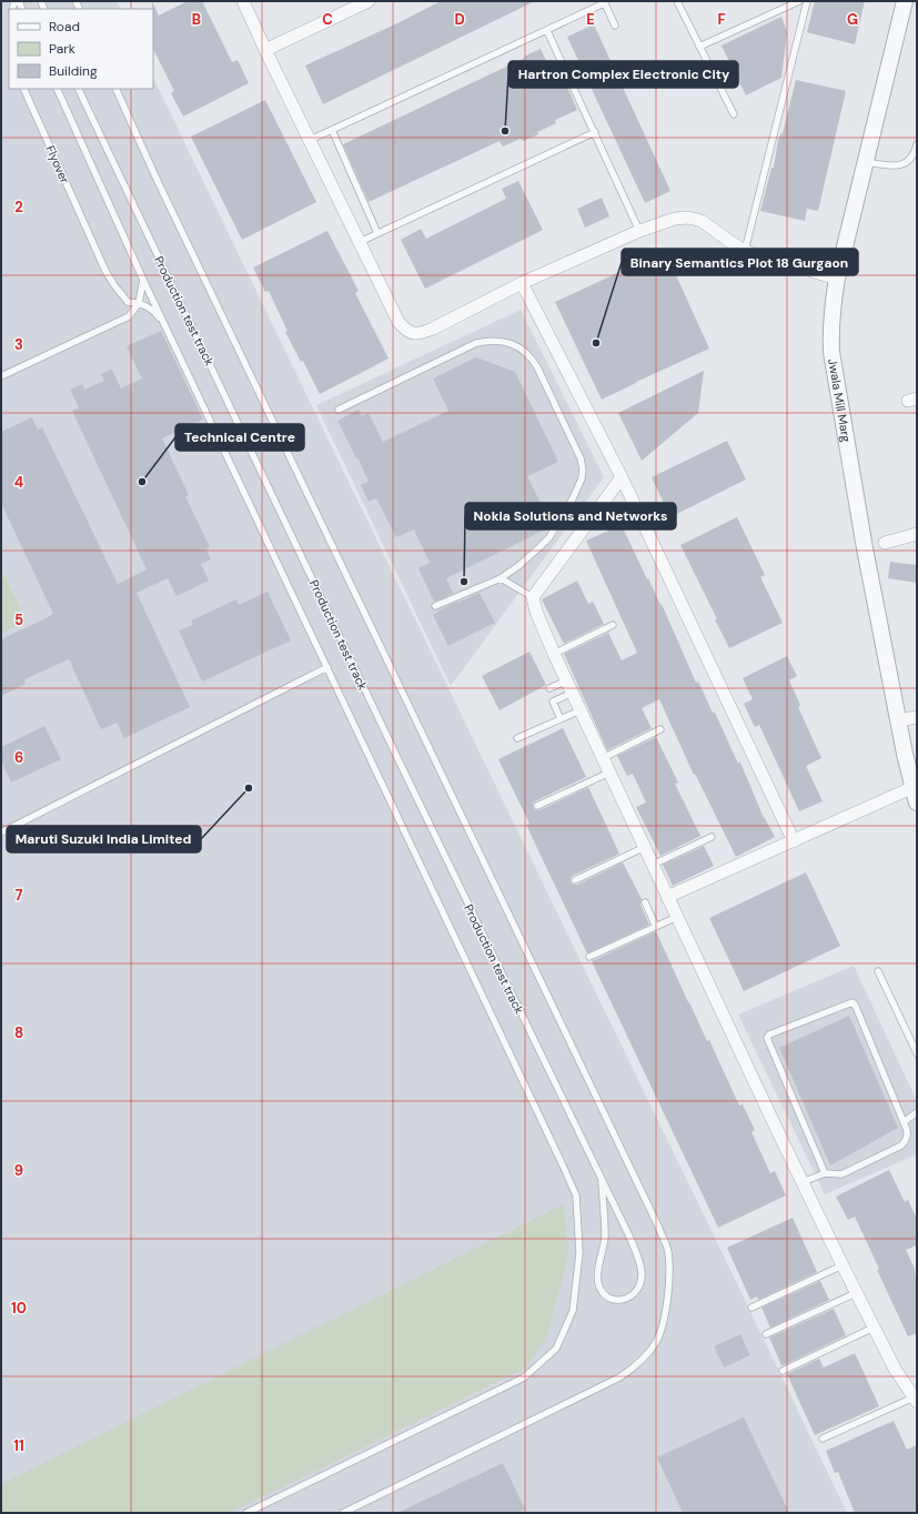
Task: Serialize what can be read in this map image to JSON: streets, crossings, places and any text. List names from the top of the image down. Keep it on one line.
{"streets":{"street":["Jwala Mill Marg"],"lane":["Flyover","Production test track"]},"places":["Hartron Complex Electronic City","Binary Semantics Plot 18 Gurgaon","Technical Centre","Nokia Solutions and Networks","Maruti Suzuki India Limited"],"legend":["Road","Park","Building"],"grid":{"columns":["B","C","D","E","F","G"],"rows":["2","3","4","5","6","7","8","9","10","11"]}}
